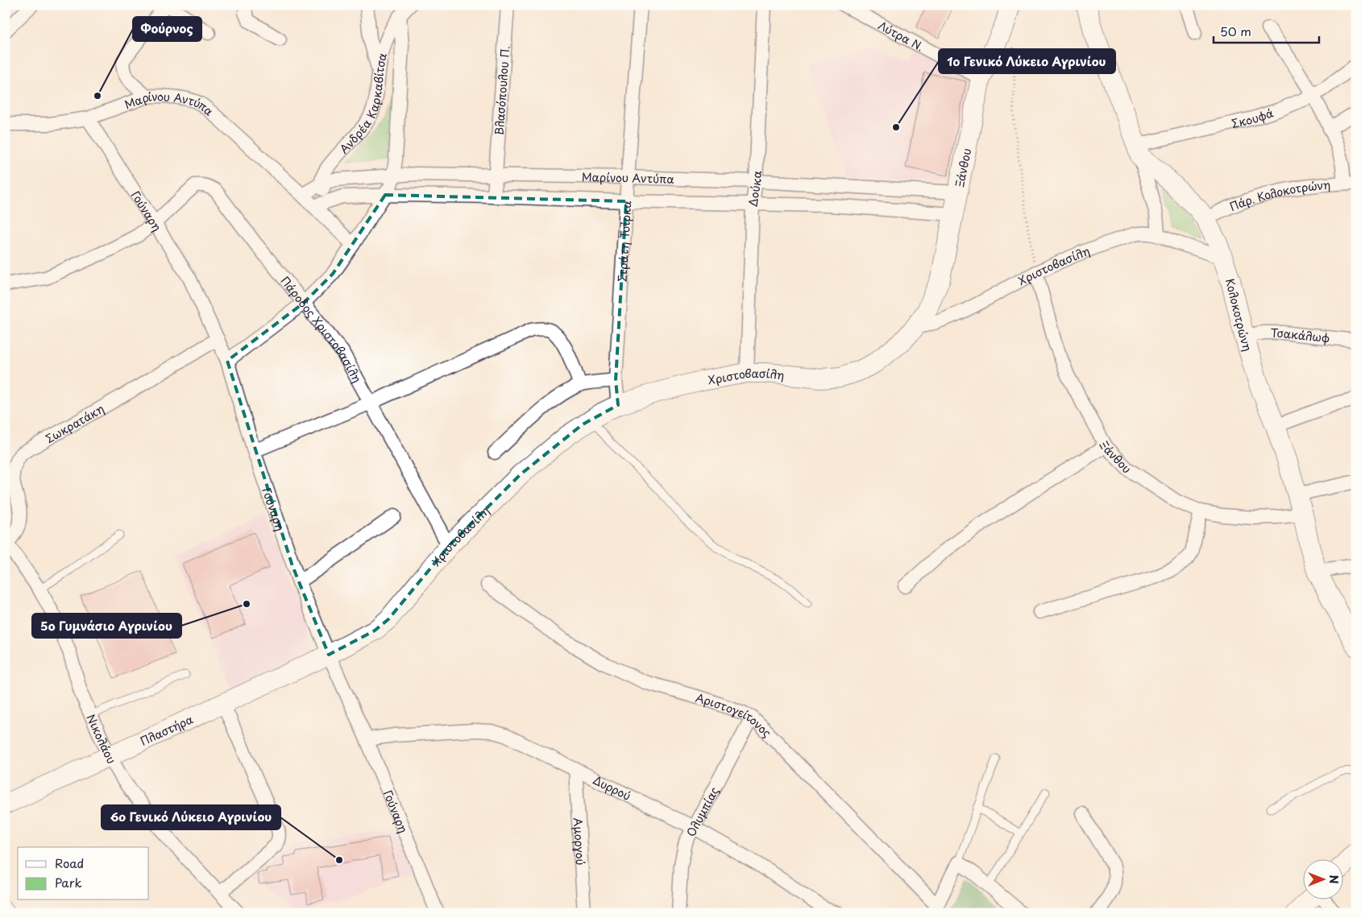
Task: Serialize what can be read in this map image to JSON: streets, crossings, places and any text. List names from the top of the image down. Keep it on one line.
{"streets":{"main road":["Ξάνθου","Χριστοβασίλη","Κολοκοτρώνη","Πλαστήρα"],"street":["Λύτρα Ν.","Βλασόπουλου Π.","Ανδρέα Καρκαβίτσα","Μαρίνου Αντύπα","Σκουφά","Δούκα","Πάρ. Κολοκοτρώνη","Γούναρη","Στράτη Τσίρκα","Πάροδος Χριστοβασίλη","Τσακάλωφ","Σωκρατάκη","Αριστογείτονος","Νικολάου","Δυρρού","Ολυμπίας","Αμοργού"]},"crossings":[["Λύτρα Ν.","Ξάνθου"],["Βλασόπουλου Π.","Μαρίνου Αντύπα"],["Ανδρέα Καρκαβίτσα","Μαρίνου Αντύπα"],["Μαρίνου Αντύπα","Ξάνθου"],["Μαρίνου Αντύπα","Δούκα"],["Μαρίνου Αντύπα","Γούναρη"],["Μαρίνου Αντύπα","Στράτη Τσίρκα"],["Σκουφά","Κολοκοτρώνη"],["Ξάνθου","Χριστοβασίλη"],["Ξάνθου","Κολοκοτρώνη"],["Δούκα","Χριστοβασίλη"],["Πάρ. Κολοκοτρώνη","Κολοκοτρώνη"],["Γούναρη","Χριστοβασίλη"],["Γούναρη","Πάροδος Χριστοβασίλη"],["Γούναρη","Σωκρατάκη"],["Γούναρη","Πλαστήρα"],["Γούναρη","Δυρρού"],["Στράτη Τσίρκα","Χριστοβασίλη"],["Χριστοβασίλη","Κολοκοτρώνη"],["Χριστοβασίλη","Πάροδος Χριστοβασίλη"],["Χριστοβασίλη","Πλαστήρα"],["Κολοκοτρώνη","Τσακάλωφ"],["Σωκρατάκη","Νικολάου"],["Αριστογείτονος","Ολυμπίας"],["Πλαστήρα","Νικολάου"],["Δυρρού","Ολυμπίας"],["Δυρρού","Αμοργού"]],"places":["Φούρνος","1ο Γενικό Λύκειο Αγρινίου","5ο Γυμνάσιο Αγρινίου","6ο Γενικό Λύκειο Αγρινίου"],"legend":["Road","Park"],"scale_bar":"50 m","north":"right"}
